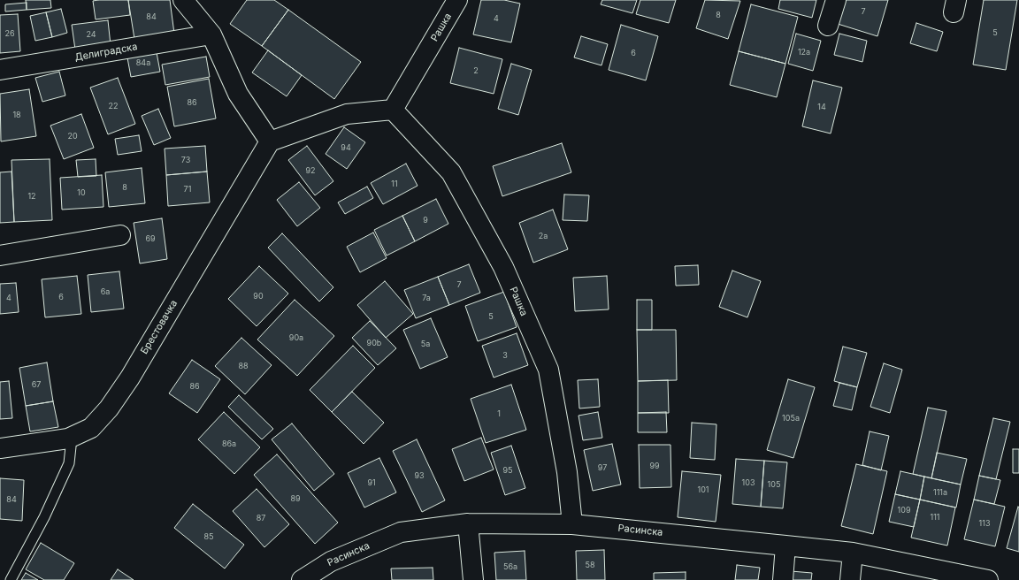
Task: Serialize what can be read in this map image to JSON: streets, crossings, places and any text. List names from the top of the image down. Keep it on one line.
{"streets":{"street":["Рашка","Делиградска","Брестовачка","Расинска"]},"crossings":[["Рашка","Расинска"]],"house_numbers":["7","8","84","4","5","26","24","12a","6","84a","2","86","22","14","18","20","94","73","92","11","8","71","10","12","9","2a","69","7","6a","90","6","4","7a","5","90a","90b","5a","3","88","67","86","1","105a","86a","99","97","95","93","91","103","105","101","111a","89","84","109","111","87","113","85","58","56a"]}
